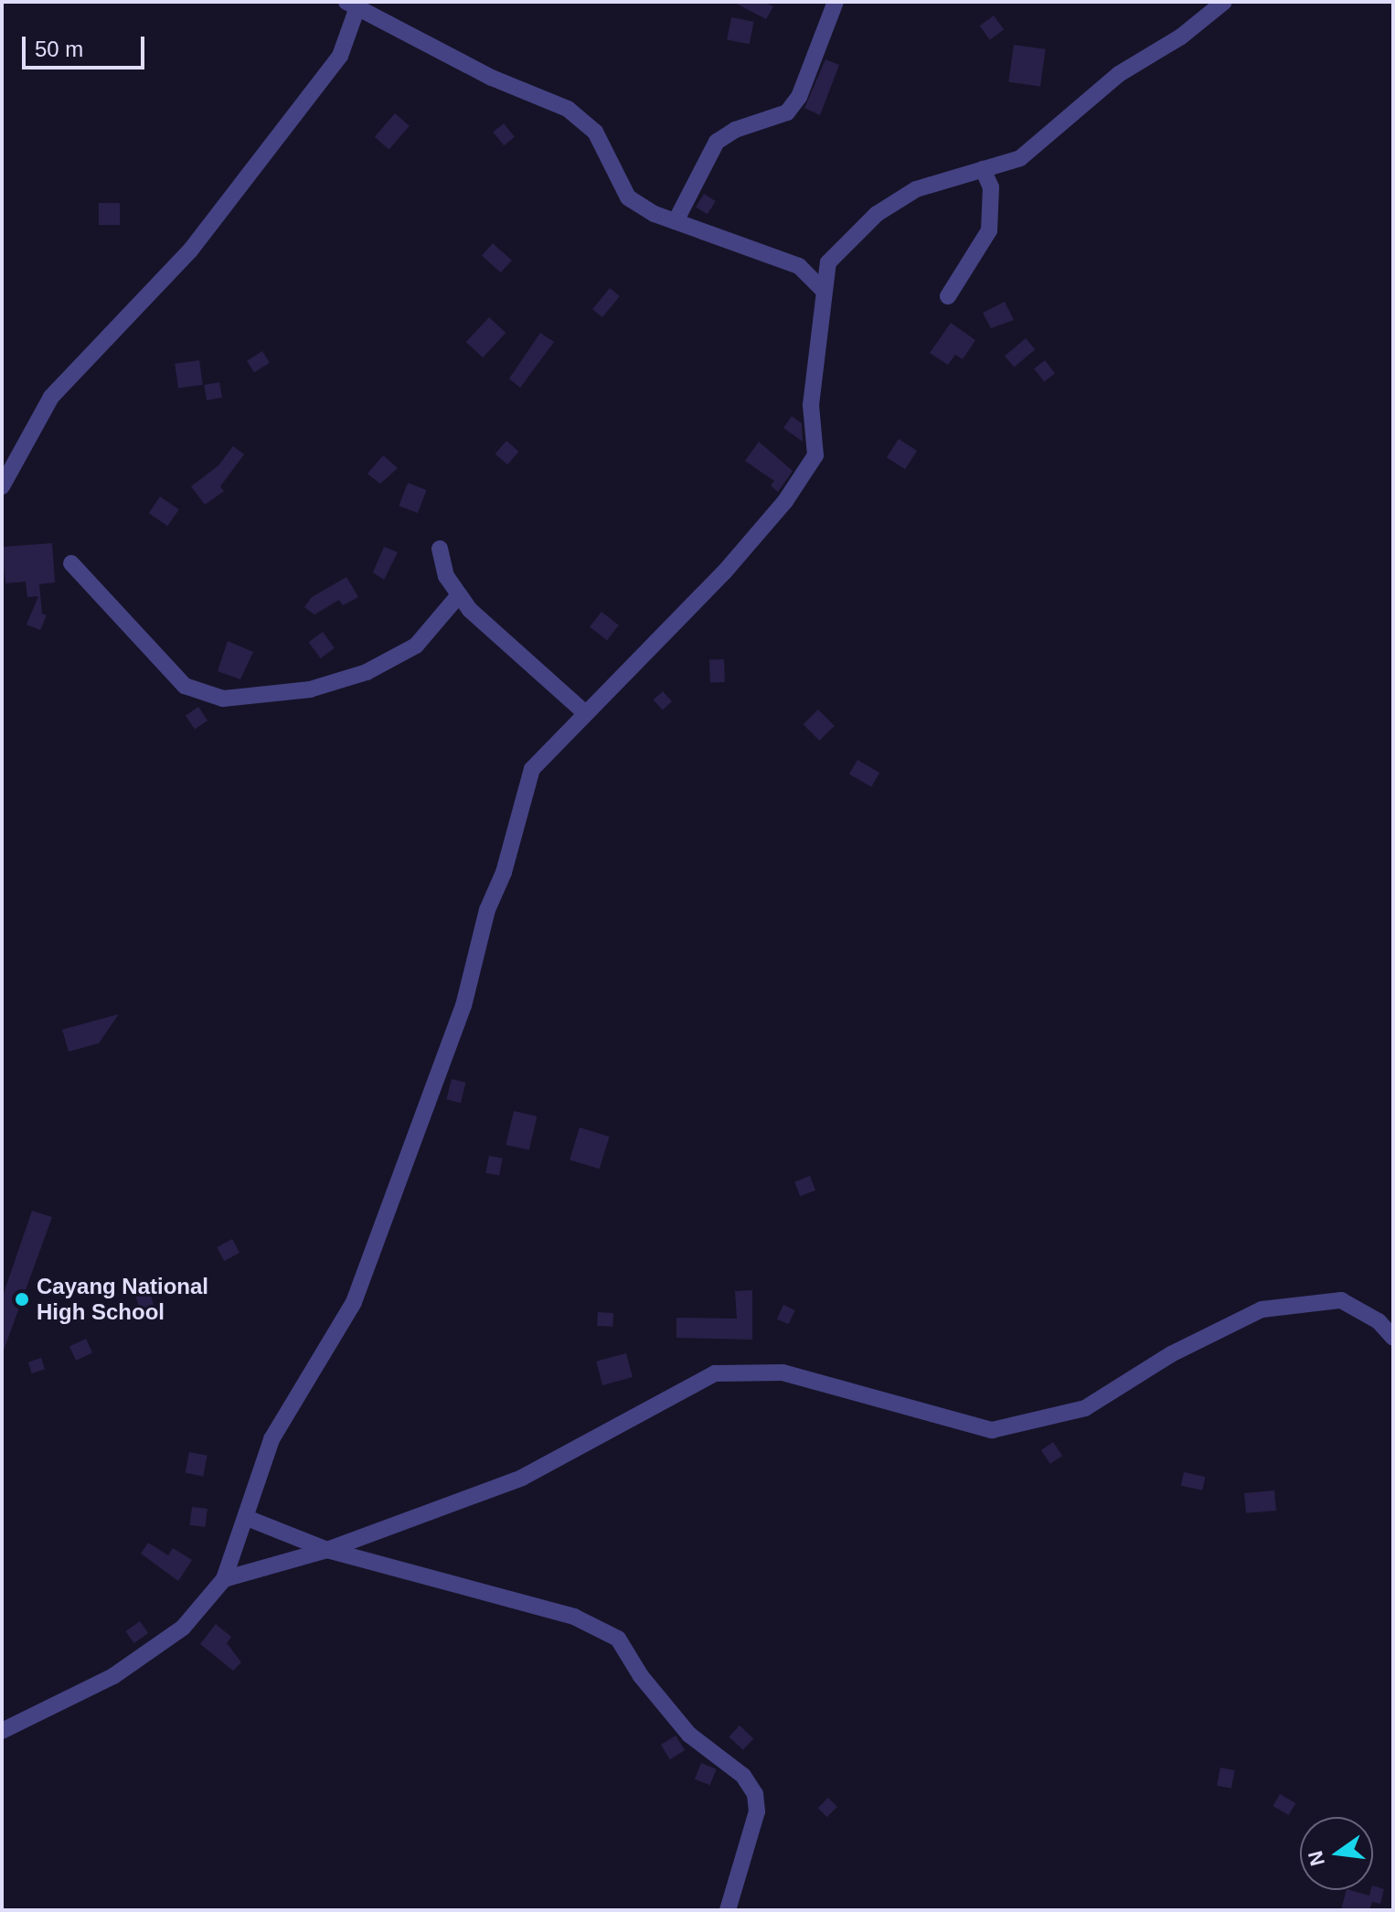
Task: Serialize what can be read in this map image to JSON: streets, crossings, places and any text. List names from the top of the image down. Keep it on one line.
{"places":["Cayang National High School"],"scale_bar":"50 m","north":"left"}
